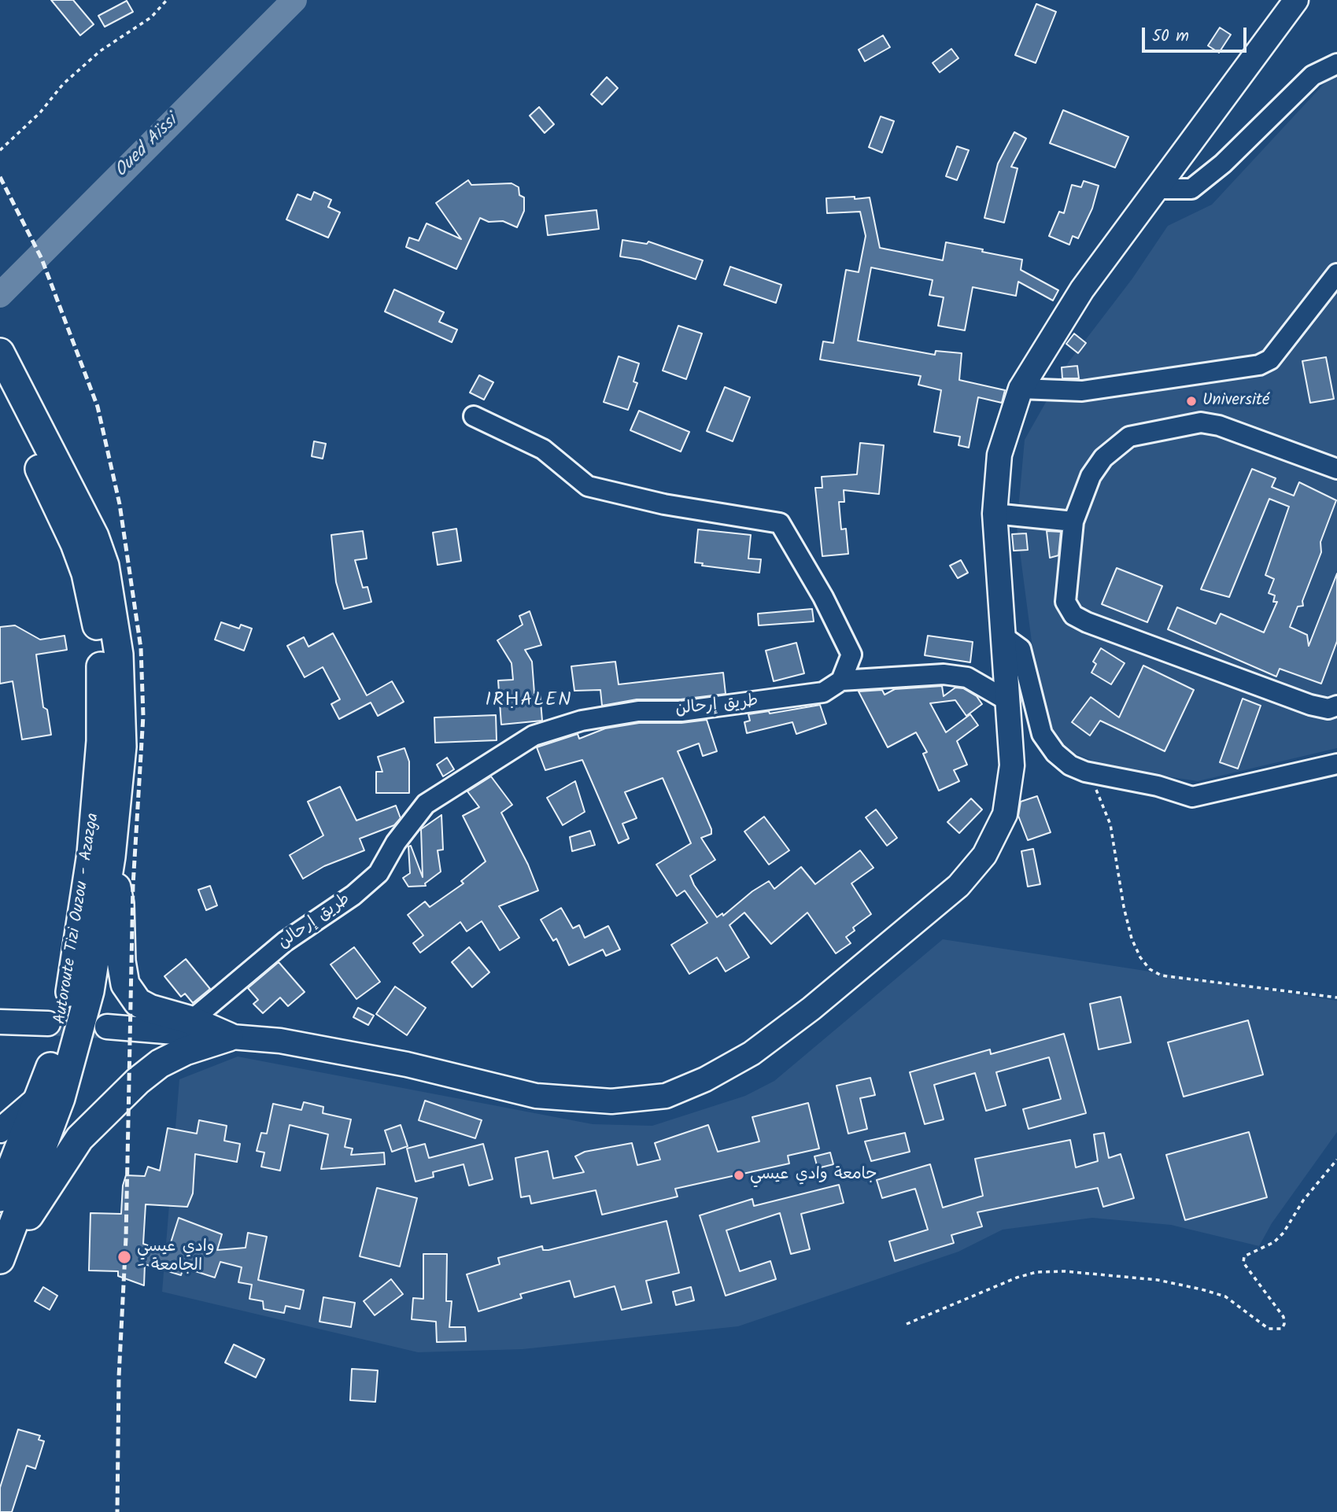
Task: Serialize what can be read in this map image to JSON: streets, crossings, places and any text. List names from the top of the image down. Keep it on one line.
{"streets":{"highway":["Autoroute Tizi Ouzou - Azazga"],"street":["طريق إرحالن"]},"districts":["IRḤALEN"],"water":["Oued Aïssi"],"places":["Université","جامعة وادي عيسي","وادي عيسي - الجامعة"],"scale_bar":"50 m"}
